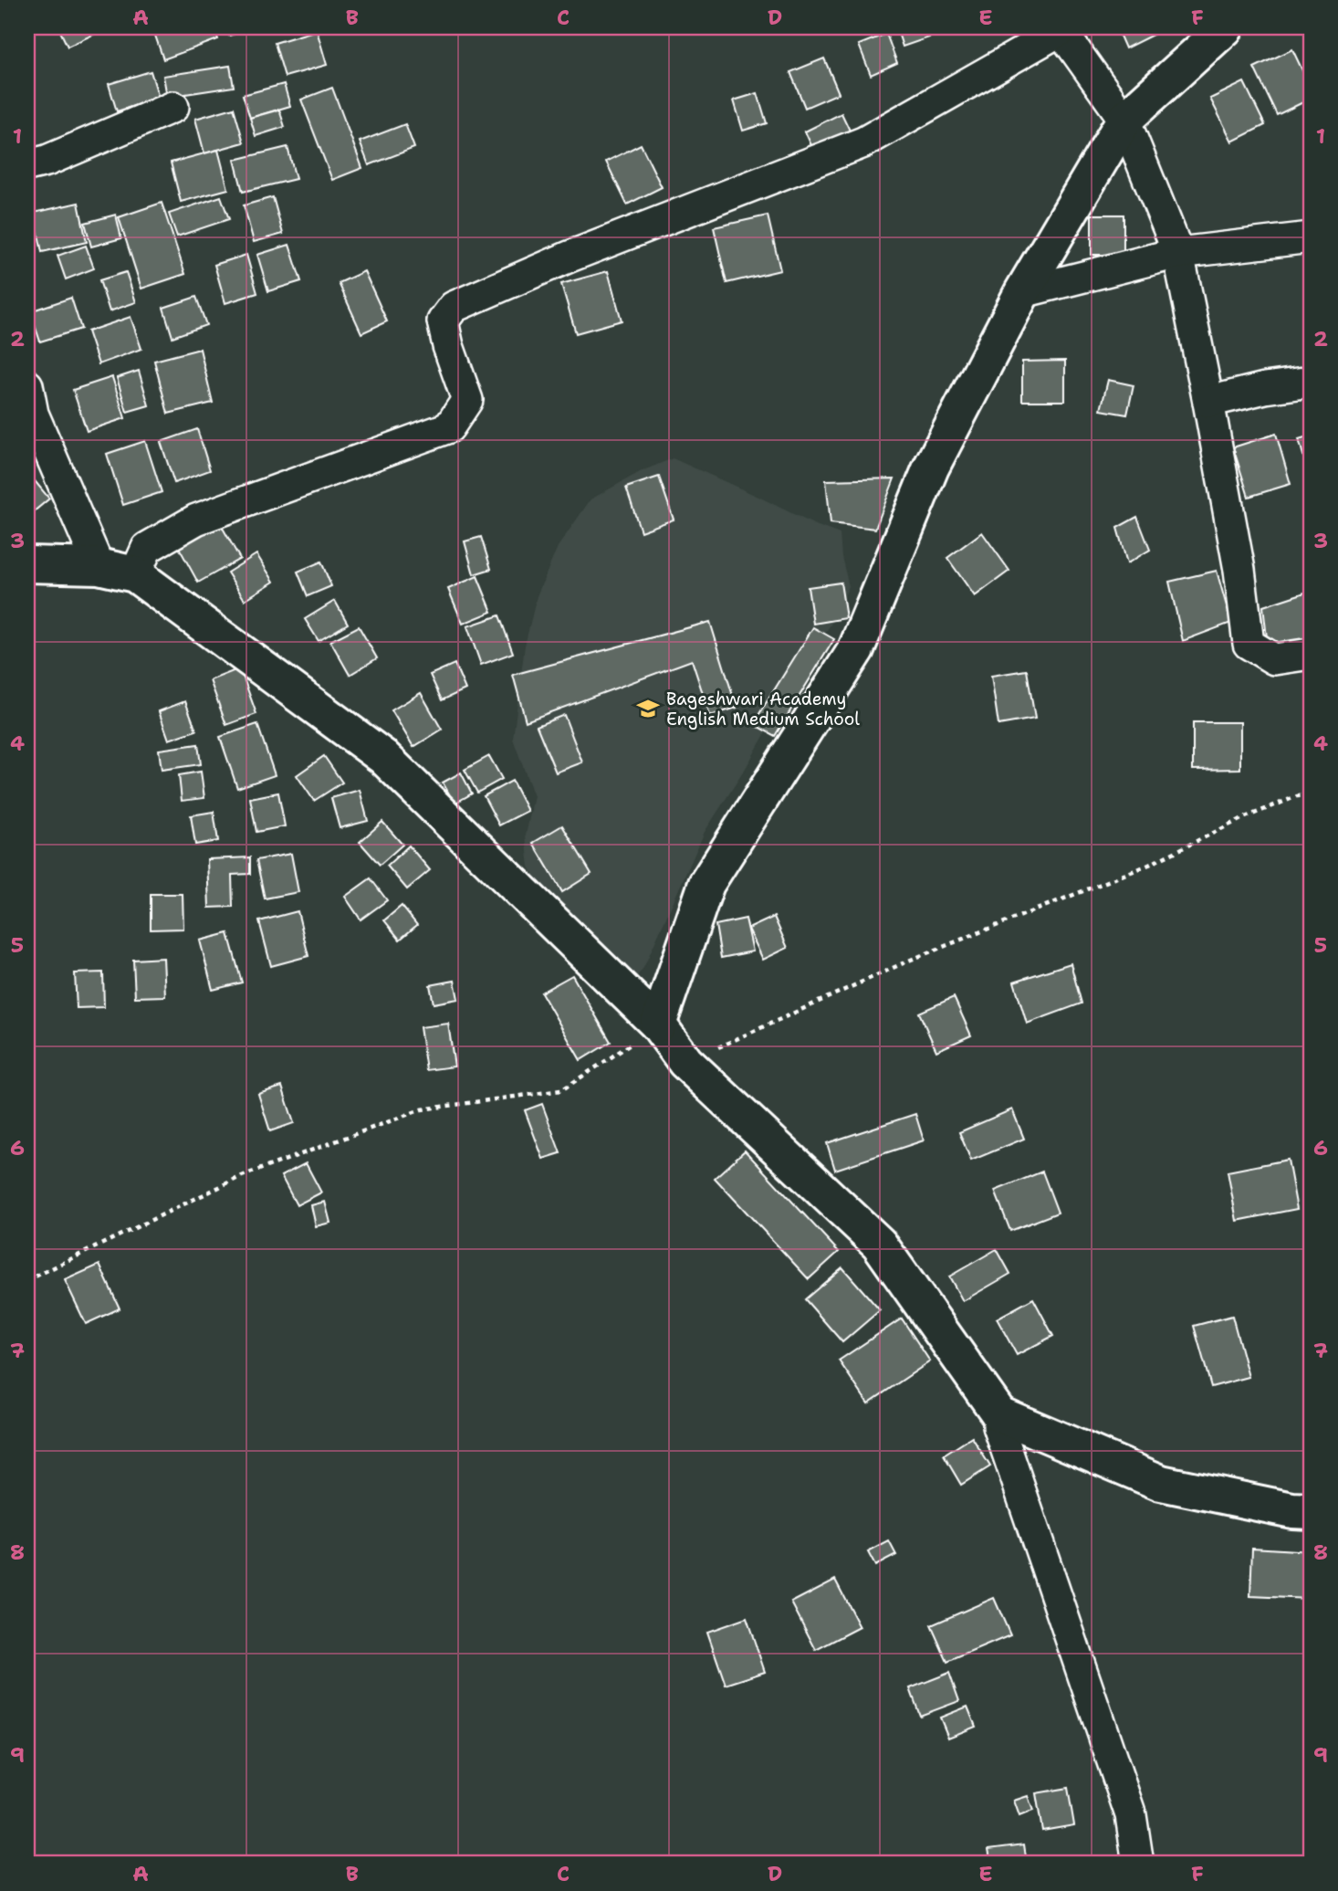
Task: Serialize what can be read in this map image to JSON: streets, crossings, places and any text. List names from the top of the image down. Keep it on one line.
{"places":{"school or university":["Bageshwari Academy English Medium School"]},"grid":{"columns":["A","B","C","D","E","F"],"rows":["1","2","3","4","5","6","7","8","9"]}}
